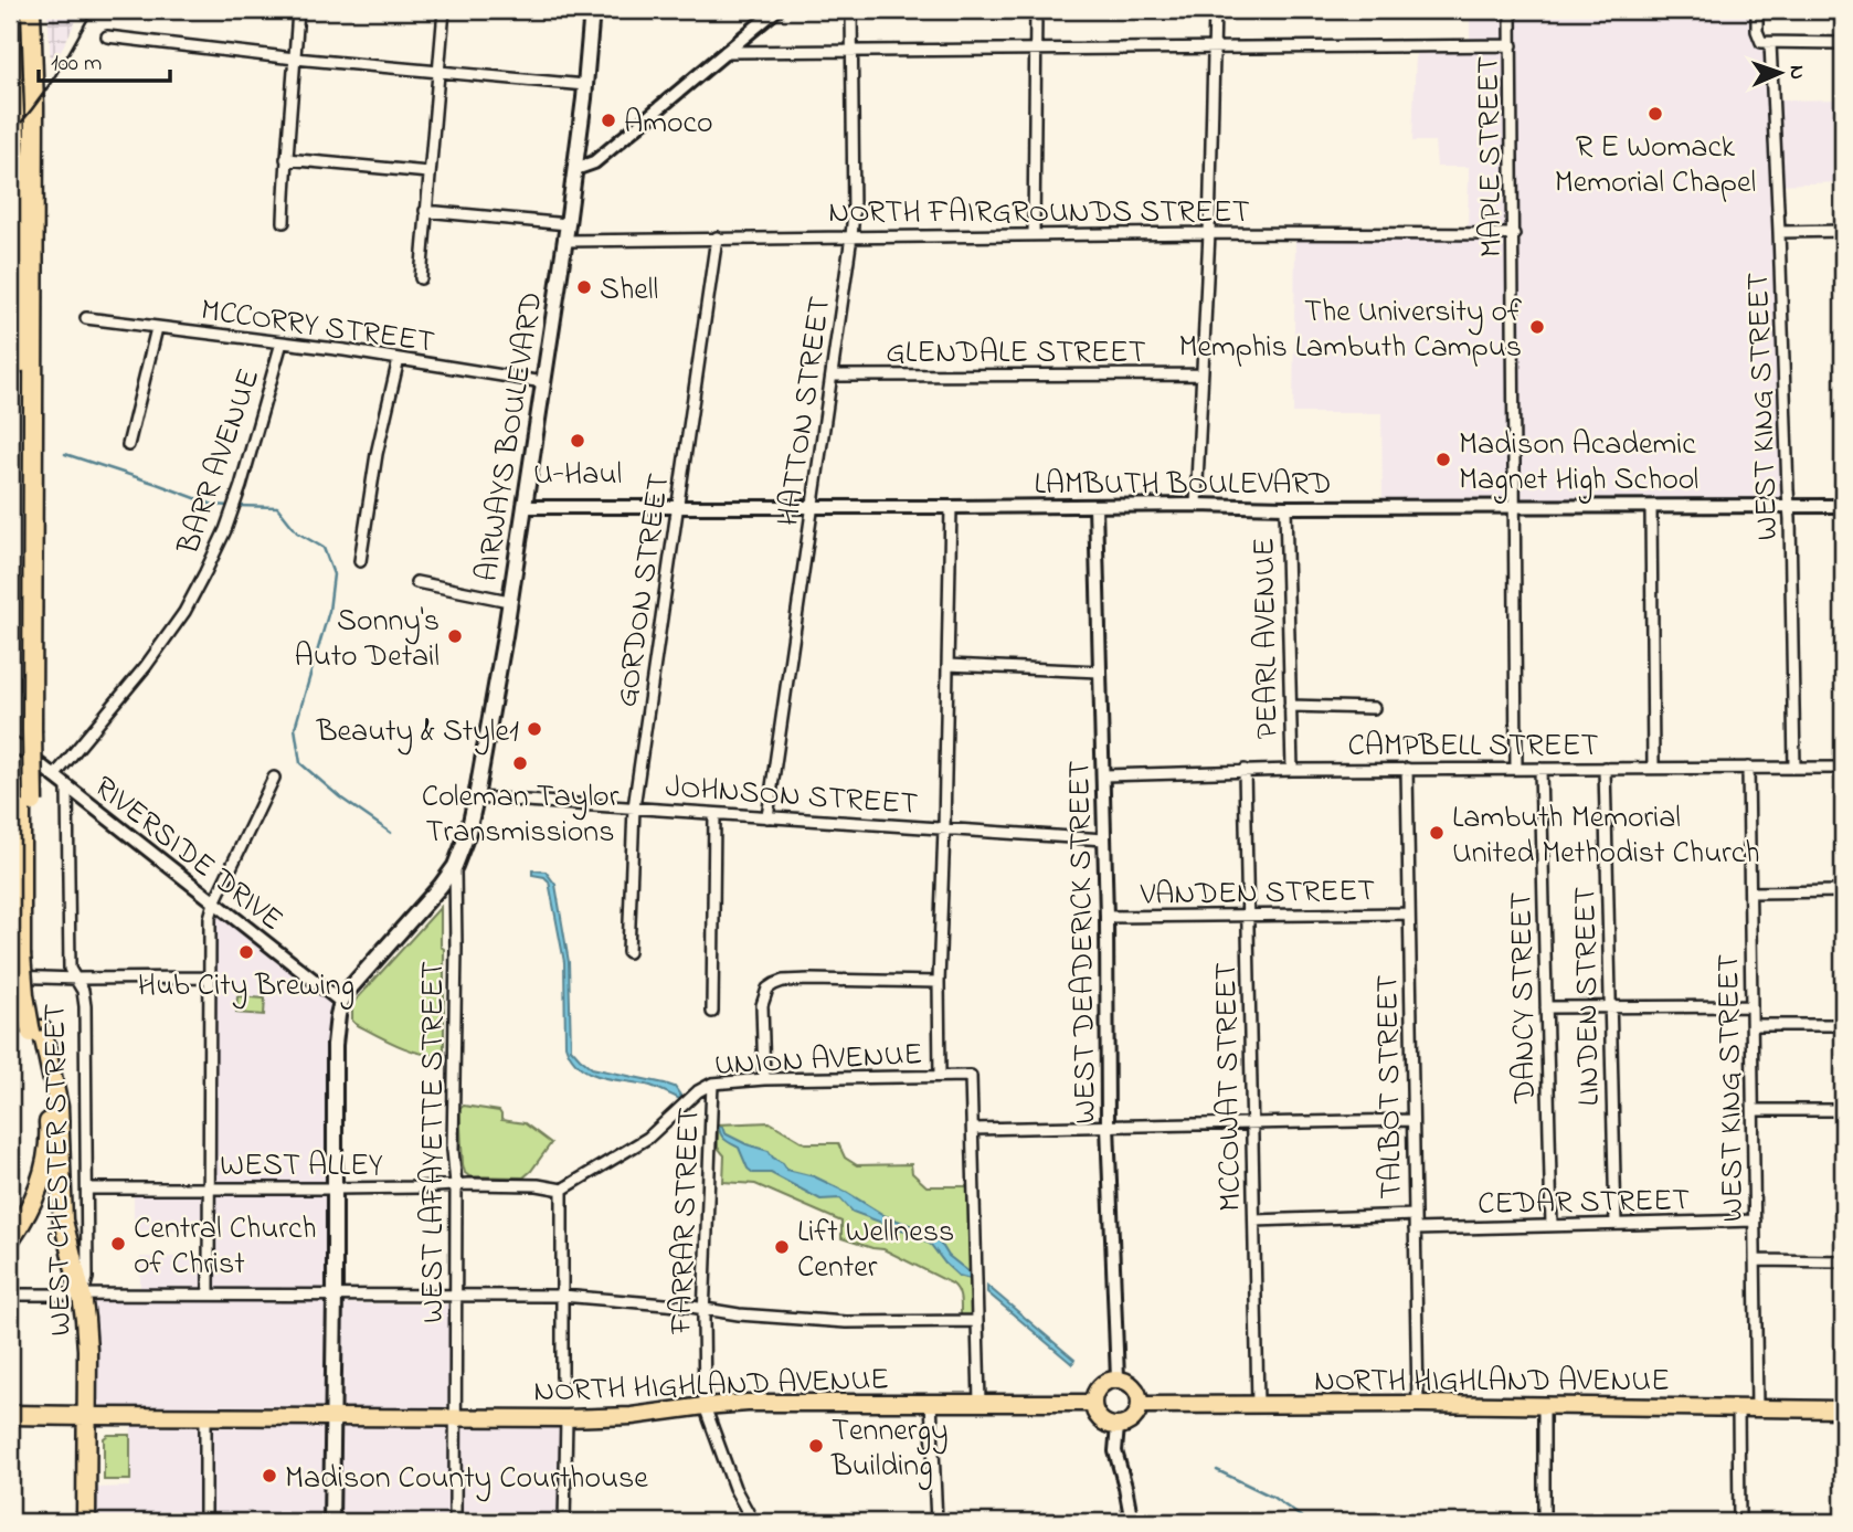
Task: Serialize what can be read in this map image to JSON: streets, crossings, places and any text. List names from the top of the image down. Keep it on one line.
{"streets":{"highway":["WEST CHESTER STREET"],"main road":["AIRWAYS BOULEVARD","NORTH HIGHLAND AVENUE"],"street":["MAPLE STREET","NORTH FAIRGROUNDS STREET","MCCORRY STREET","GLENDALE STREET","WEST KING STREET","HATTON STREET","BARR AVENUE","LAMBUTH BOULEVARD","GORDON STREET","PEARL AVENUE","CAMPBELL STREET","JOHNSON STREET","RIVERSIDE DRIVE","VANDEN STREET","WEST DEADERICK STREET","LINDEN STREET","DANCY STREET","UNION AVENUE","MCCOWAT STREET","TALBOT STREET","WEST LAFAYETTE STREET","WEST ALLEY","CEDAR STREET","FARRAR STREET"]},"crossings":[["MAPLE STREET","NORTH FAIRGROUNDS STREET"],["MAPLE STREET","LAMBUTH BOULEVARD"],["MAPLE STREET","CAMPBELL STREET"],["NORTH FAIRGROUNDS STREET","HATTON STREET"],["NORTH FAIRGROUNDS STREET","AIRWAYS BOULEVARD"],["NORTH FAIRGROUNDS STREET","GORDON STREET"],["MCCORRY STREET","AIRWAYS BOULEVARD"],["MCCORRY STREET","BARR AVENUE"],["GLENDALE STREET","HATTON STREET"],["WEST KING STREET","LAMBUTH BOULEVARD"],["WEST KING STREET","CAMPBELL STREET"],["WEST KING STREET","CEDAR STREET"],["WEST KING STREET","NORTH HIGHLAND AVENUE"],["HATTON STREET","LAMBUTH BOULEVARD"],["HATTON STREET","JOHNSON STREET"],["AIRWAYS BOULEVARD","LAMBUTH BOULEVARD"],["AIRWAYS BOULEVARD","JOHNSON STREET"],["AIRWAYS BOULEVARD","RIVERSIDE DRIVE"],["AIRWAYS BOULEVARD","WEST LAFAYETTE STREET"],["BARR AVENUE","RIVERSIDE DRIVE"],["LAMBUTH BOULEVARD","GORDON STREET"],["LAMBUTH BOULEVARD","PEARL AVENUE"],["LAMBUTH BOULEVARD","WEST DEADERICK STREET"],["GORDON STREET","JOHNSON STREET"],["PEARL AVENUE","CAMPBELL STREET"],["CAMPBELL STREET","WEST DEADERICK STREET"],["CAMPBELL STREET","LINDEN STREET"],["CAMPBELL STREET","DANCY STREET"],["CAMPBELL STREET","MCCOWAT STREET"],["CAMPBELL STREET","TALBOT STREET"],["JOHNSON STREET","WEST DEADERICK STREET"],["RIVERSIDE DRIVE","WEST CHESTER STREET"],["VANDEN STREET","WEST DEADERICK STREET"],["VANDEN STREET","MCCOWAT STREET"],["VANDEN STREET","TALBOT STREET"],["WEST DEADERICK STREET","NORTH HIGHLAND AVENUE"],["LINDEN STREET","CEDAR STREET"],["DANCY STREET","CEDAR STREET"],["UNION AVENUE","WEST ALLEY"],["UNION AVENUE","FARRAR STREET"],["MCCOWAT STREET","NORTH HIGHLAND AVENUE"],["TALBOT STREET","CEDAR STREET"],["TALBOT STREET","NORTH HIGHLAND AVENUE"],["WEST LAFAYETTE STREET","WEST ALLEY"],["WEST LAFAYETTE STREET","NORTH HIGHLAND AVENUE"],["WEST ALLEY","WEST CHESTER STREET"],["WEST CHESTER STREET","NORTH HIGHLAND AVENUE"],["FARRAR STREET","NORTH HIGHLAND AVENUE"]],"places":["R E Womack Memorial Chapel","Amoco","Shell","The University of Memphis Lambuth Campus","U-Haul","Madison Academic Magnet High School","Sonny's Auto Detail","Beauty & Style1","Coleman Taylor Transmissions","Lambuth Memorial United Methodist Church","Hub City Brewing","Central Church of Christ","Lift Wellness Center","Tennergy Building","Madison County Courthouse"],"scale_bar":"100 m","north":"right"}
